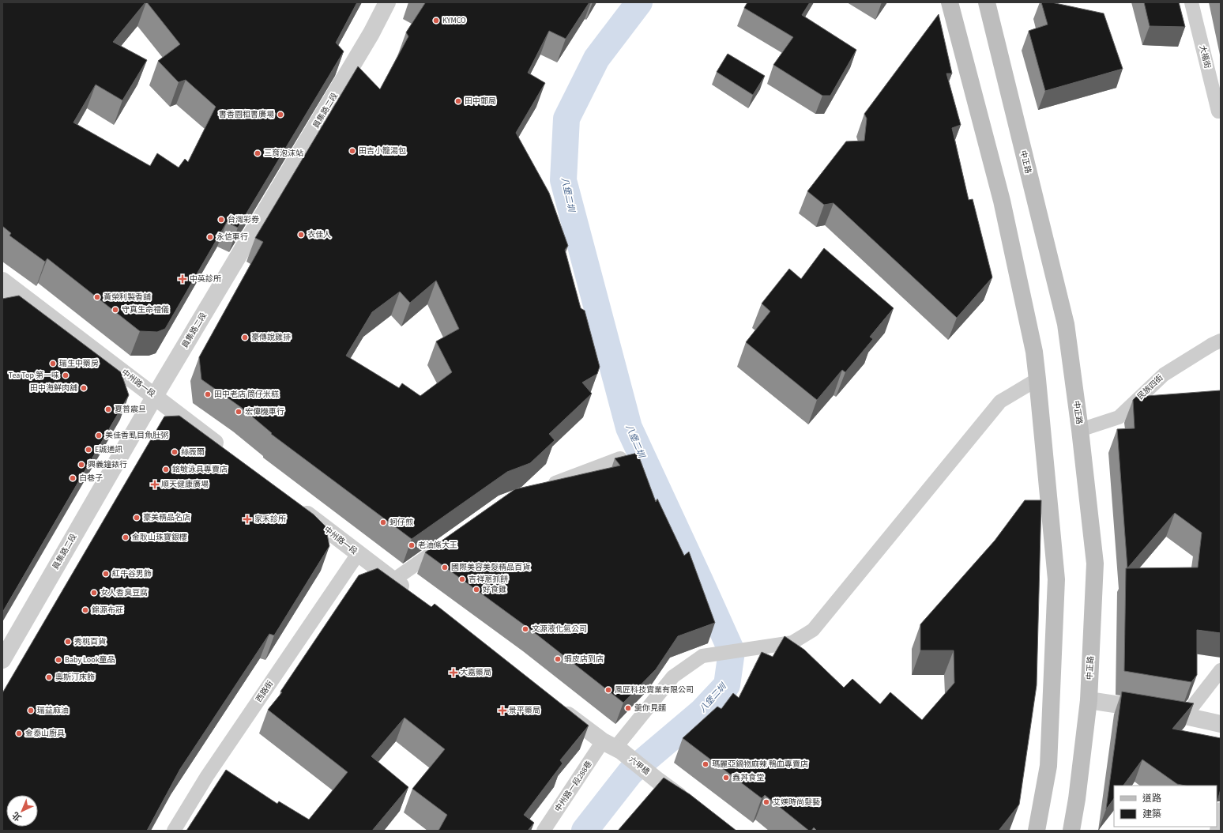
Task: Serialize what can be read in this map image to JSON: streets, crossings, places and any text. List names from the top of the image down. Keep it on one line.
{"streets":{"main road":["中正路"],"street":["員集路二段","中州路一段","六甲橋"],"lane":["大福街","民族四街","西路街","中州路一段288巷"]},"crossings":[["員集路二段","中州路一段"],["中正路","民族四街"],["中州路一段","西路街"],["六甲橋","中州路一段288巷"]],"water":["八堡二圳"],"places":{"other":["KYMCO","田中郵局","書香園租書廣場","田吉小籠湯包","三育泡沫站","台灣彩券","衣佳人","永信車行","黃榮利製香舖","守真生命禮儀","豪傳說雞排","瑞生中藥房","Tea Top 第一味","田中海鮮肉舖","田中老店 筒仔米糕","夏普震旦","宏偉機車行","美佳香虱目魚肚粥","E誠通訊","絲薇爾","興義鐘錶行","銘敏泳具專賣店","白巷子","豪美精品名店","蚵仔煎","金耿山珠寶銀樓","老油條大王","國際美容美髮精品百貨","紅牛谷男飾","吉祥蔥抓餅","好食雞","女人香臭豆腐","錦源布莊","文源液化氣公司","秀桃百貨","蝦皮店到店","Baby Look童品","奧斯汀床飾","風匠科技實業有限公司","羹你見麵","瑞益麻油","金泰山廚具","瑪麗亞鍋物麻辣 鴨血專賣店","鑫丼食堂","艾媄時尚髮藝"],"health":["中英診所","順天健康廣場","家禾診所","大嘉藥局","景平藥局"]},"legend":["道路","建築"],"north":"bottom left"}
